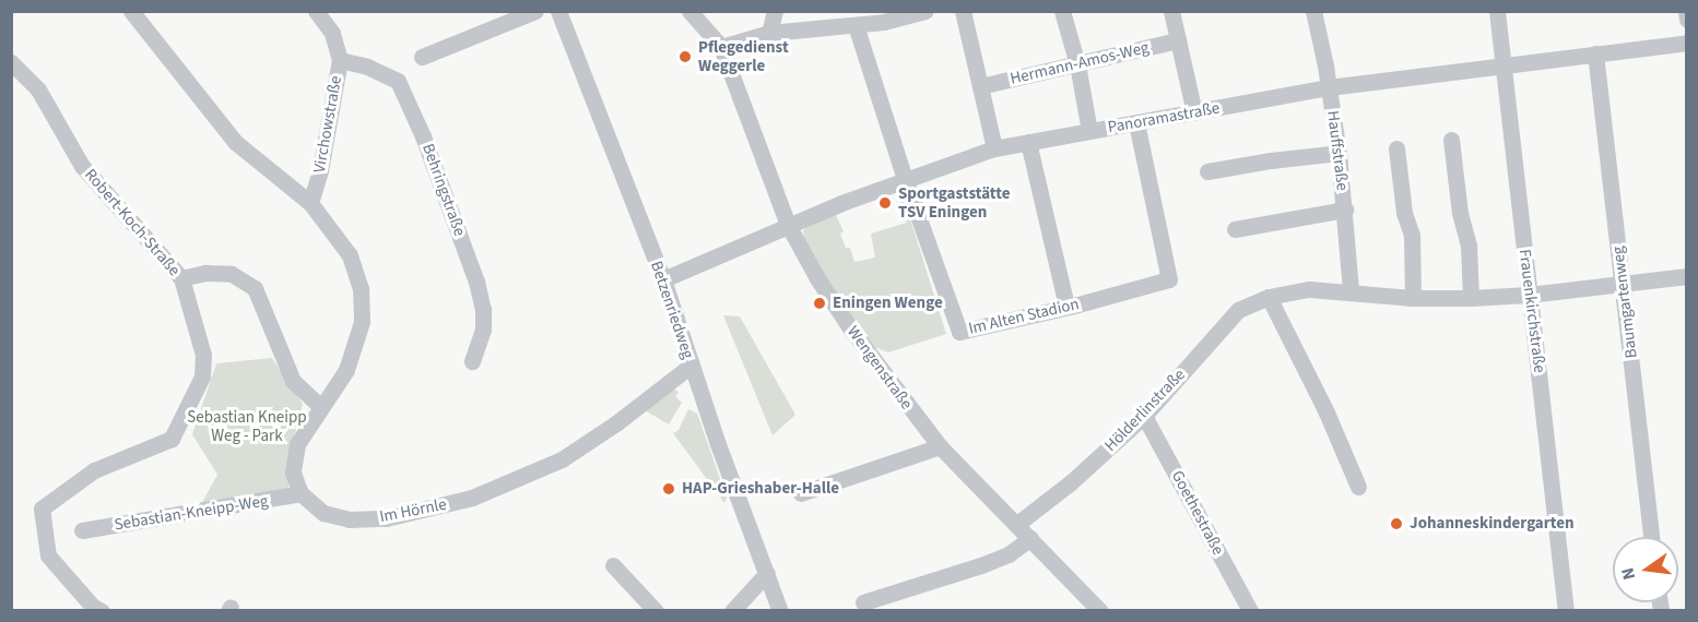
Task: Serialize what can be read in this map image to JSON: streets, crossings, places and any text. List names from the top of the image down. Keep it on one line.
{"streets":{"street":["Hermann-Amos-Weg","Panoramastraße","Virchowstraße","Hauffstraße","Behringstraße","Robert-Koch-Straße","Baumgartenweg","Betzenriedweg","Frauenkirchstraße","Im Alten Stadion","Wengenstraße","Hölderlinstraße","Im Hörnle","Sebastian-Kneipp-Weg","Goethestraße"]},"crossings":[["Panoramastraße","Hauffstraße"],["Panoramastraße","Baumgartenweg"],["Panoramastraße","Betzenriedweg"],["Panoramastraße","Frauenkirchstraße"],["Panoramastraße","Im Alten Stadion"],["Panoramastraße","Wengenstraße"],["Virchowstraße","Behringstraße"],["Hauffstraße","Hölderlinstraße"],["Baumgartenweg","Hölderlinstraße"],["Betzenriedweg","Im Hörnle"],["Frauenkirchstraße","Hölderlinstraße"],["Wengenstraße","Hölderlinstraße"],["Hölderlinstraße","Goethestraße"],["Im Hörnle","Sebastian-Kneipp-Weg"]],"parks":["Sebastian Kneipp Weg - Park"],"places":["Pflegedienst Weggerle","Sportgaststätte TSV Eningen","Eningen Wenge","HAP-Grieshaber-Halle","Johanneskindergarten"],"north":"left"}
